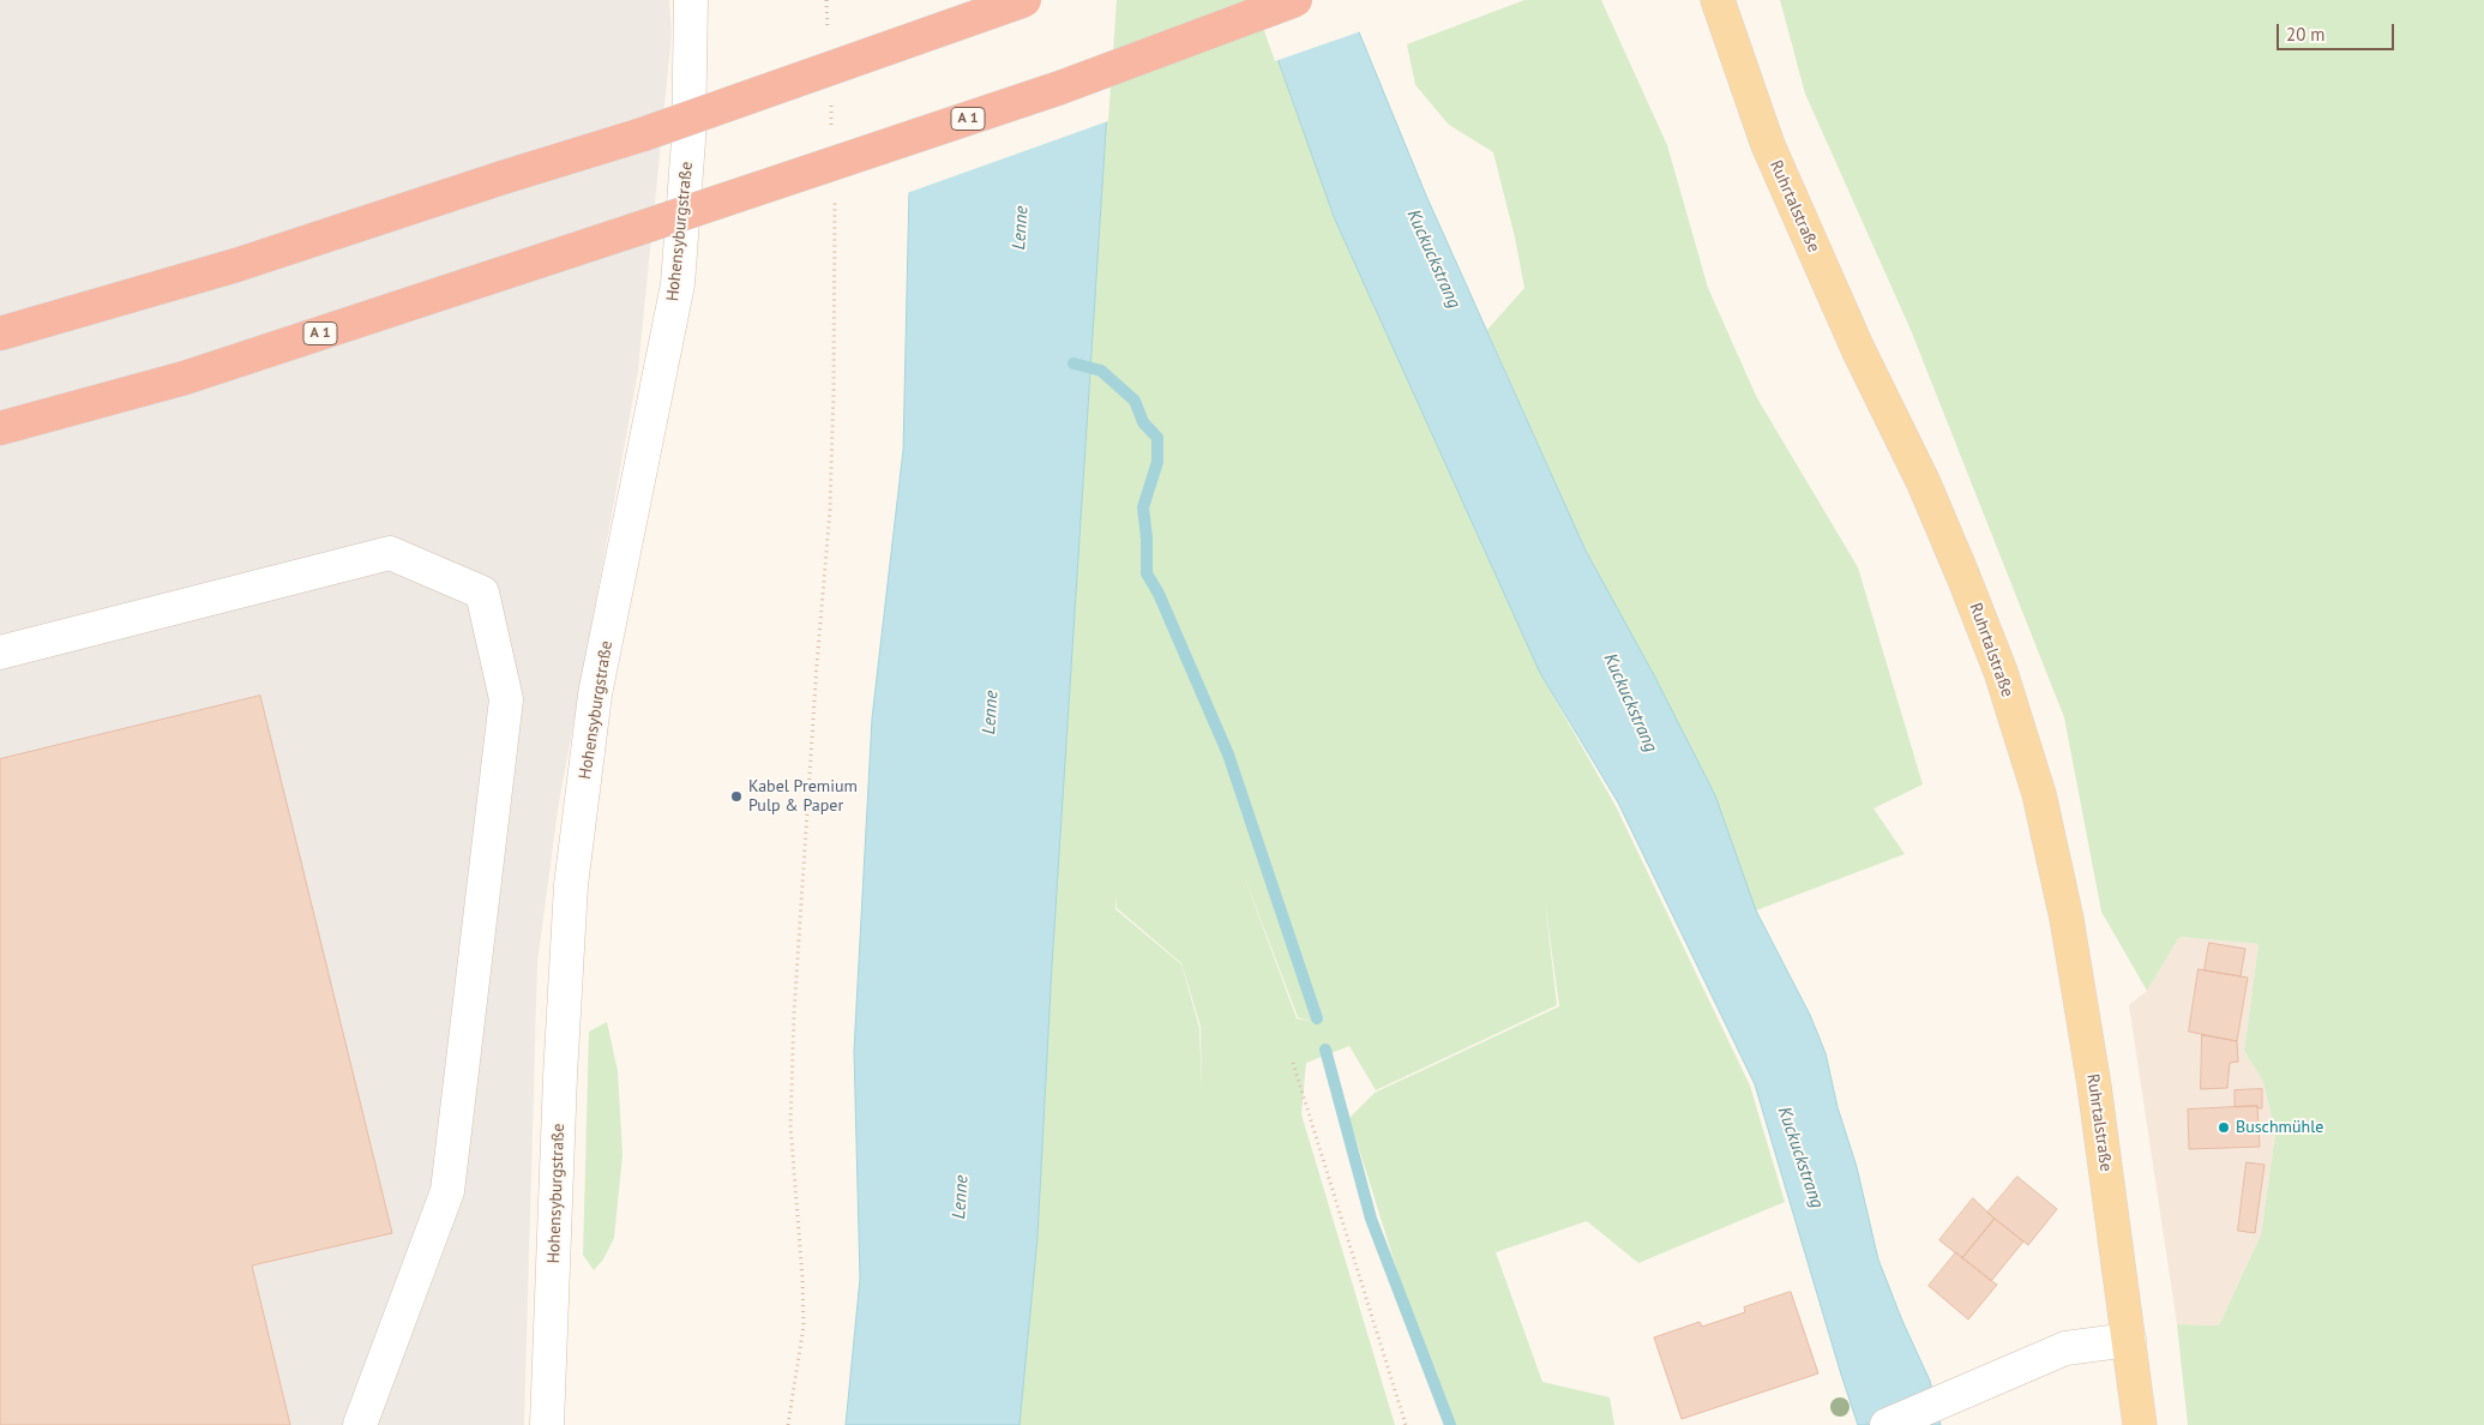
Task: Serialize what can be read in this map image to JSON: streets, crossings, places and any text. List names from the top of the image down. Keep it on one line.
{"streets":{"highway":["A 1"],"main road":["Ruhrtalstraße"],"street":["Hohensyburgstraße"]},"water":["Lenne","Kuckuckstrang"],"places":["Kabel Premium Pulp & Paper","Buschmühle"],"scale_bar":"20 m"}
